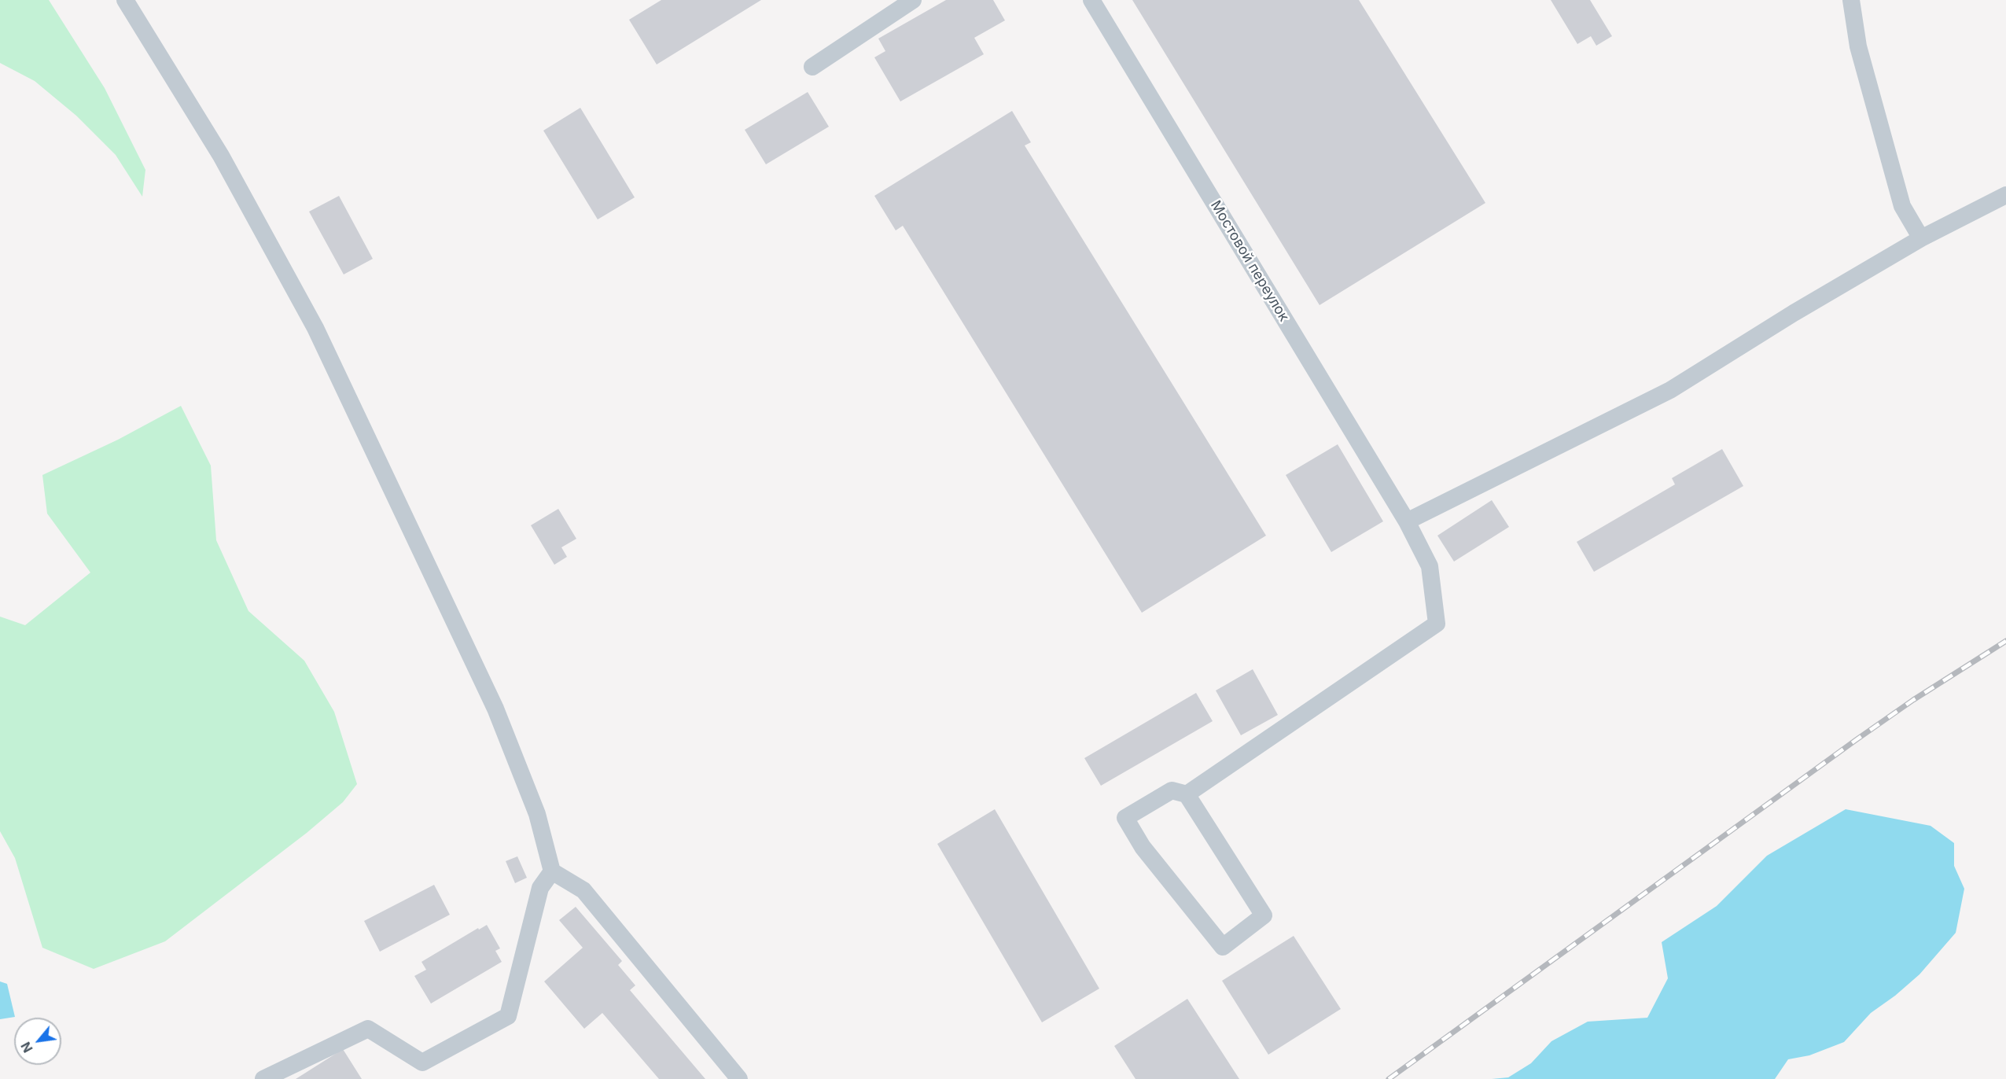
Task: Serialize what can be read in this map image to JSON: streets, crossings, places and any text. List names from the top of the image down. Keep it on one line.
{"streets":{"street":["Мостовой переулок"]},"north":"bottom left"}
